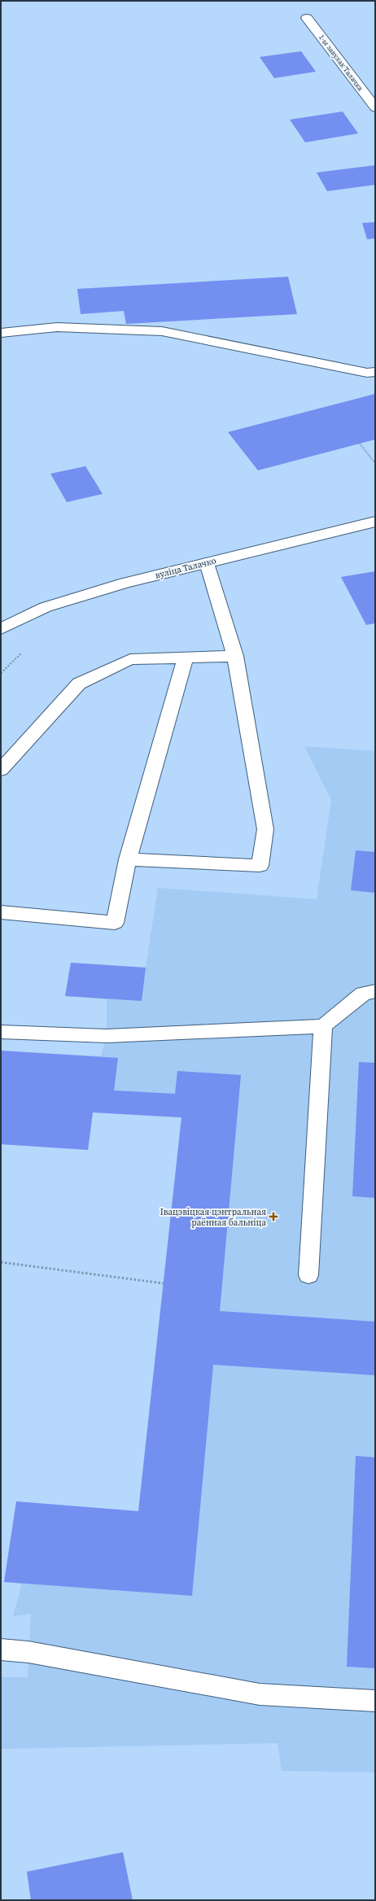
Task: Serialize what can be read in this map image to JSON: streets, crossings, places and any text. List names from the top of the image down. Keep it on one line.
{"streets":{"street":["1-ы завулак Талачка","вуліца Талачко"]},"places":{"health":["Івацэвіцкая цэнтральная раённая бальніца"]}}
